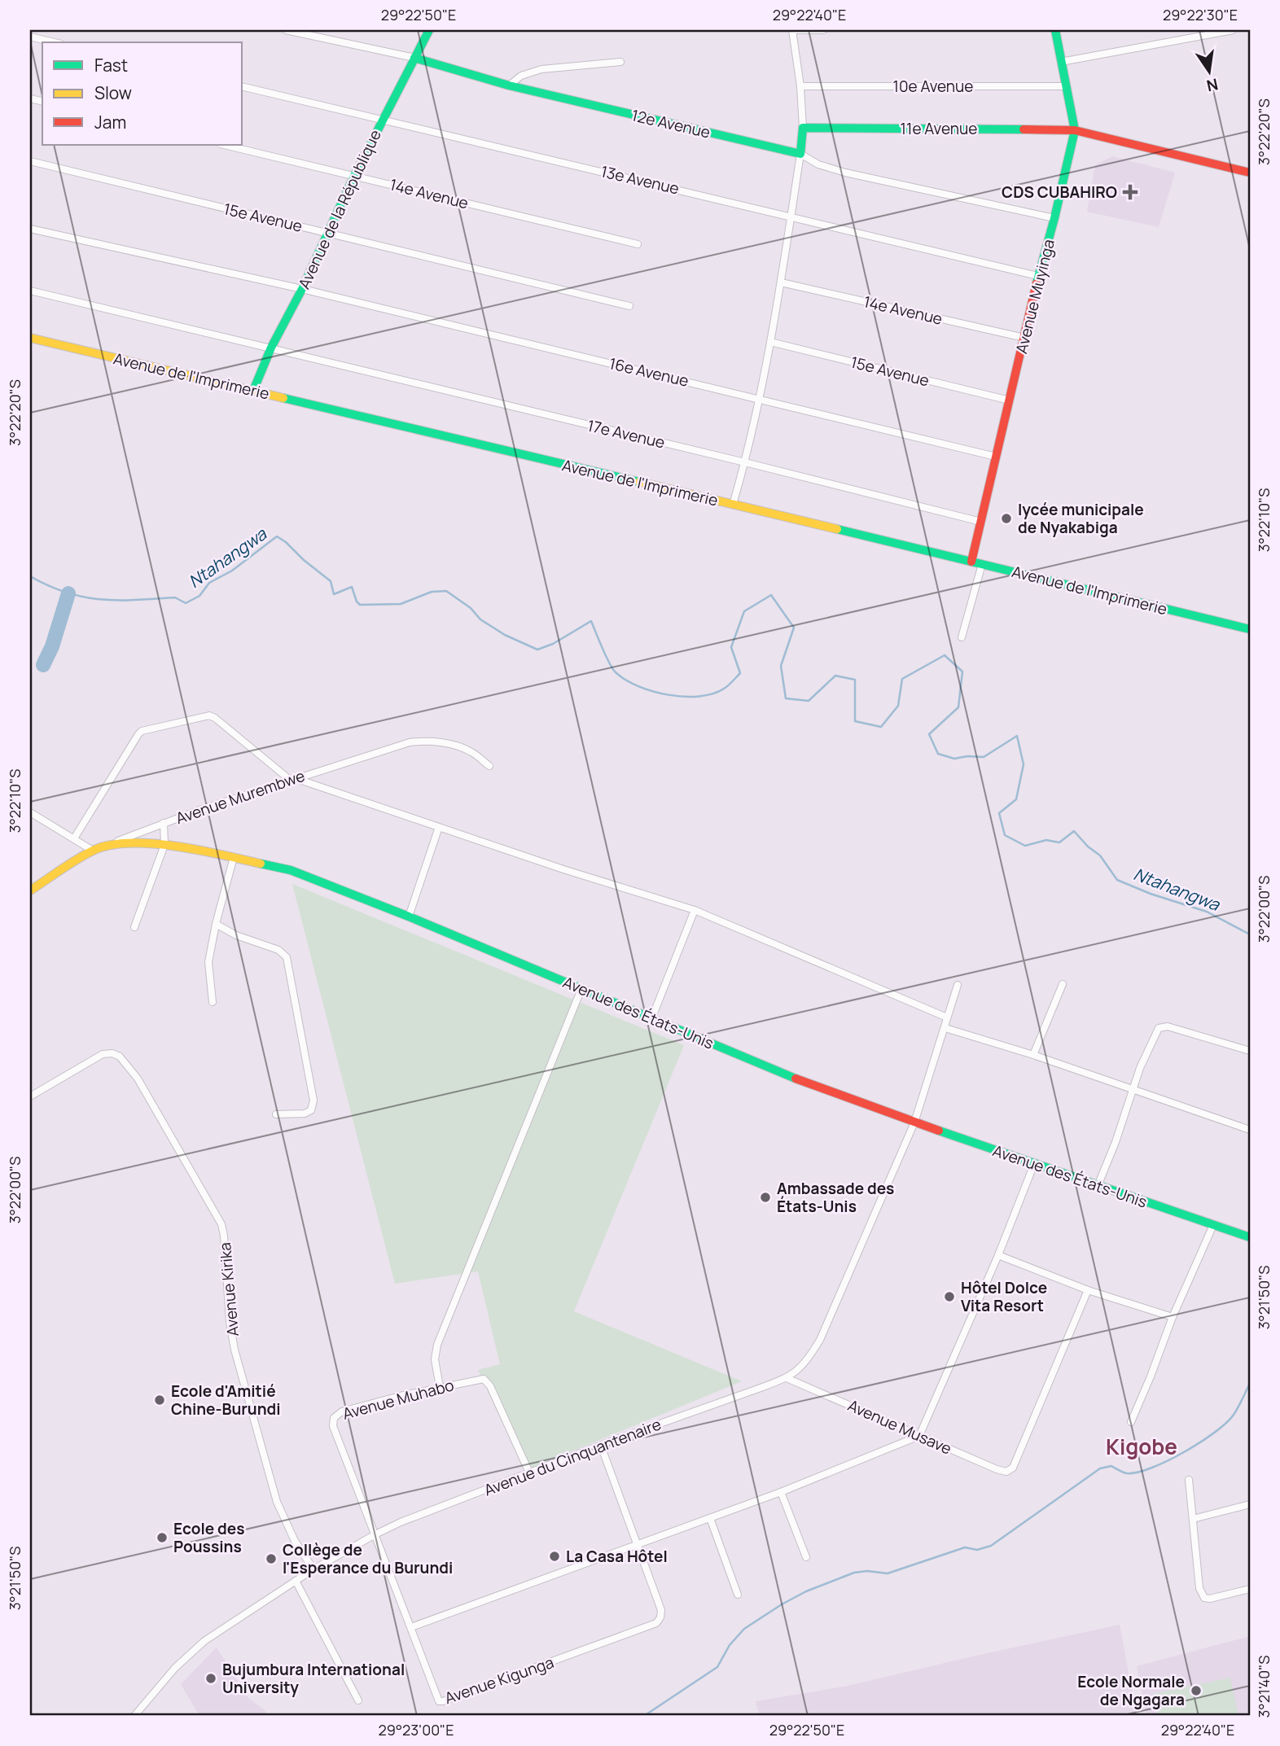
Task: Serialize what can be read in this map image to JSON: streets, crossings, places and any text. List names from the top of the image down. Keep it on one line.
{"streets":{"street":["10e Avenue","12e Avenue","11e Avenue","13e Avenue","14e Avenue","Avenue de la République","15e Avenue","Avenue Muyinga","16e Avenue","Avenue de l'Imprimerie","17e Avenue","Avenue Murembwe","Avenue des États-Unis","Avenue Kirika","Avenue Muhabo","Avenue Musave","Avenue du Cinquantenaire","Avenue Kigunga"]},"crossings":[["10e Avenue","Avenue Muyinga"],["12e Avenue","Avenue de la République"],["12e Avenue","Avenue Muyinga"],["11e Avenue","Avenue Muyinga"],["13e Avenue","Avenue de la République"],["13e Avenue","Avenue Muyinga"],["14e Avenue","Avenue de la République"],["14e Avenue","Avenue Muyinga"],["Avenue de la République","15e Avenue"],["Avenue de la République","16e Avenue"],["Avenue de la République","Avenue de l'Imprimerie"],["Avenue de la République","17e Avenue"],["15e Avenue","Avenue Muyinga"],["Avenue Muyinga","16e Avenue"],["Avenue Muyinga","Avenue de l'Imprimerie"],["Avenue Muyinga","17e Avenue"],["Avenue Murembwe","Avenue des États-Unis"],["Avenue des États-Unis","Avenue du Cinquantenaire"],["Avenue Kirika","Avenue du Cinquantenaire"],["Avenue Muhabo","Avenue du Cinquantenaire"],["Avenue Muhabo","Avenue Kigunga"],["Avenue Musave","Avenue du Cinquantenaire"],["Avenue du Cinquantenaire","Avenue Kigunga"]],"districts":["Kigobe"],"water":["Ntahangwa"],"places":{"health":["CDS CUBAHIRO"],"other":["lycée municipale de Nyakabiga","Ambassade des États-Unis","Hôtel Dolce Vita Resort","Ecole d'Amitié Chine-Burundi","Ecole des Poussins","La Casa Hôtel","Collège de l'Esperance du Burundi","Bujumbura International University","Ecole Normale de Ngagara"]},"legend":["Fast","Slow","Jam"],"north":"bottom","coordinates":["29°22'50\"E","29°22'40\"E","29°22'30\"E","3°22'20\"S","3°22'10\"S","3°22'00\"S","3°21'50\"S","3°21'40\"S","29°23'00\"E"]}
